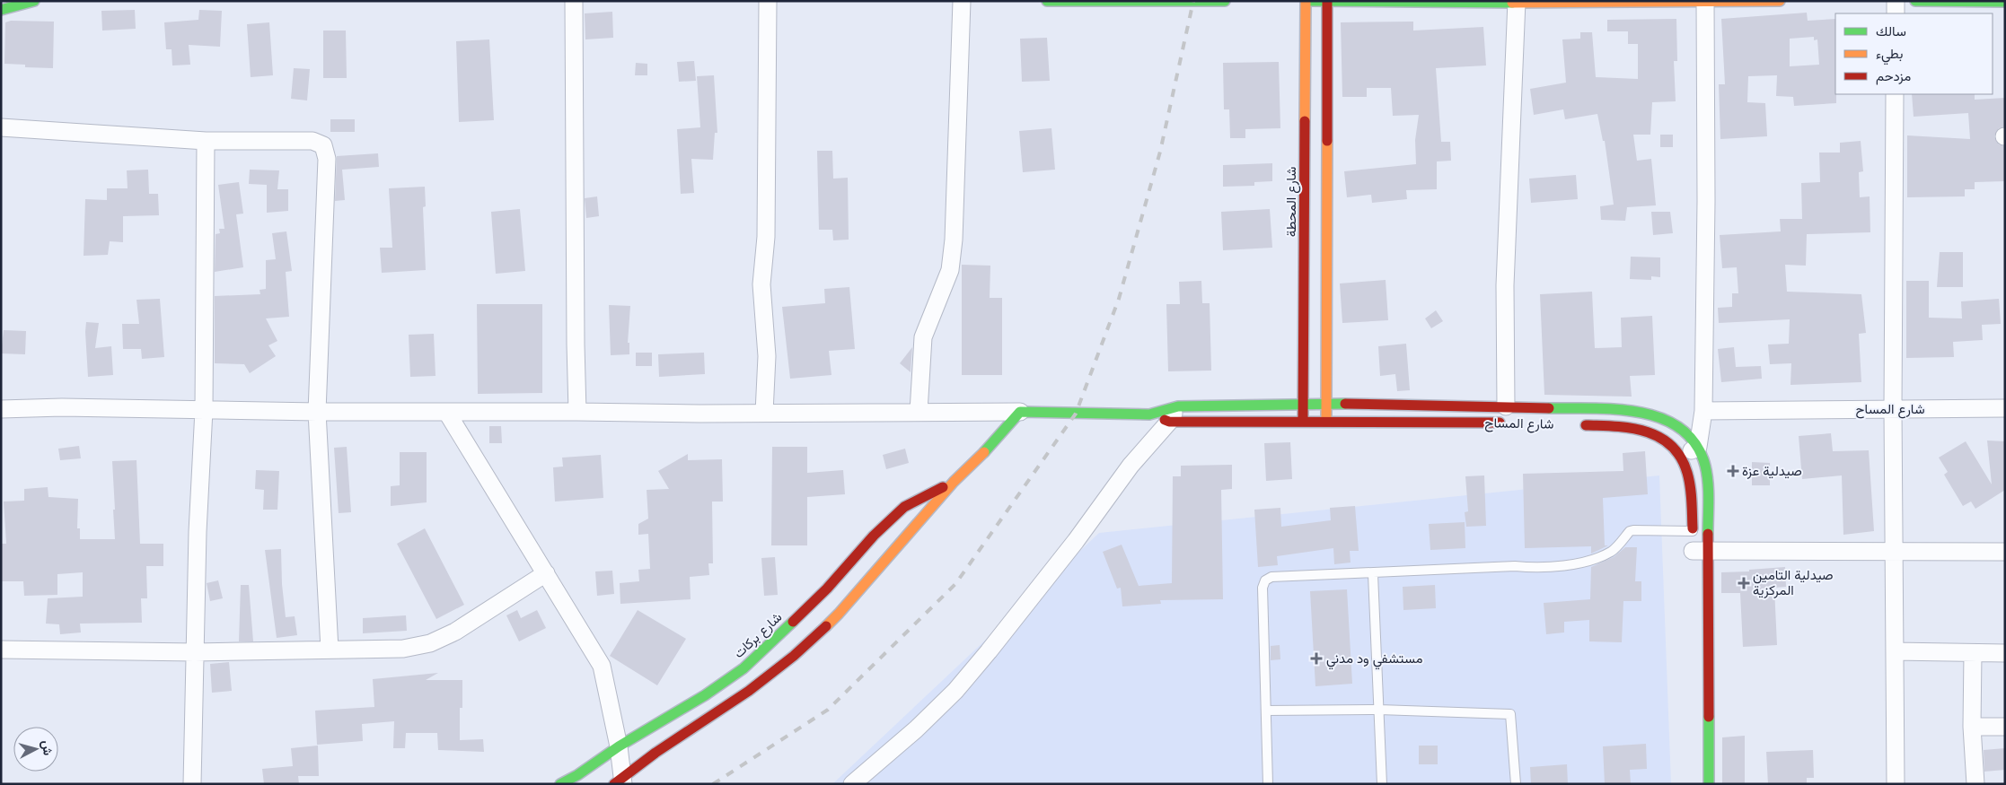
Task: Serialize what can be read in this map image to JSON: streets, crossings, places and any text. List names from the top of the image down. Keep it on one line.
{"streets":{"main road":["شارع المحطة","شارع المساح","شارع بركات"]},"crossings":[["شارع المحطة","شارع المساح"]],"places":{"health":["صيدلية عزة","صيدلية التامين المركزية","مستشفي ود مدني"]},"legend":["سالك","بطيء","مزدحم"],"north":"right"}
